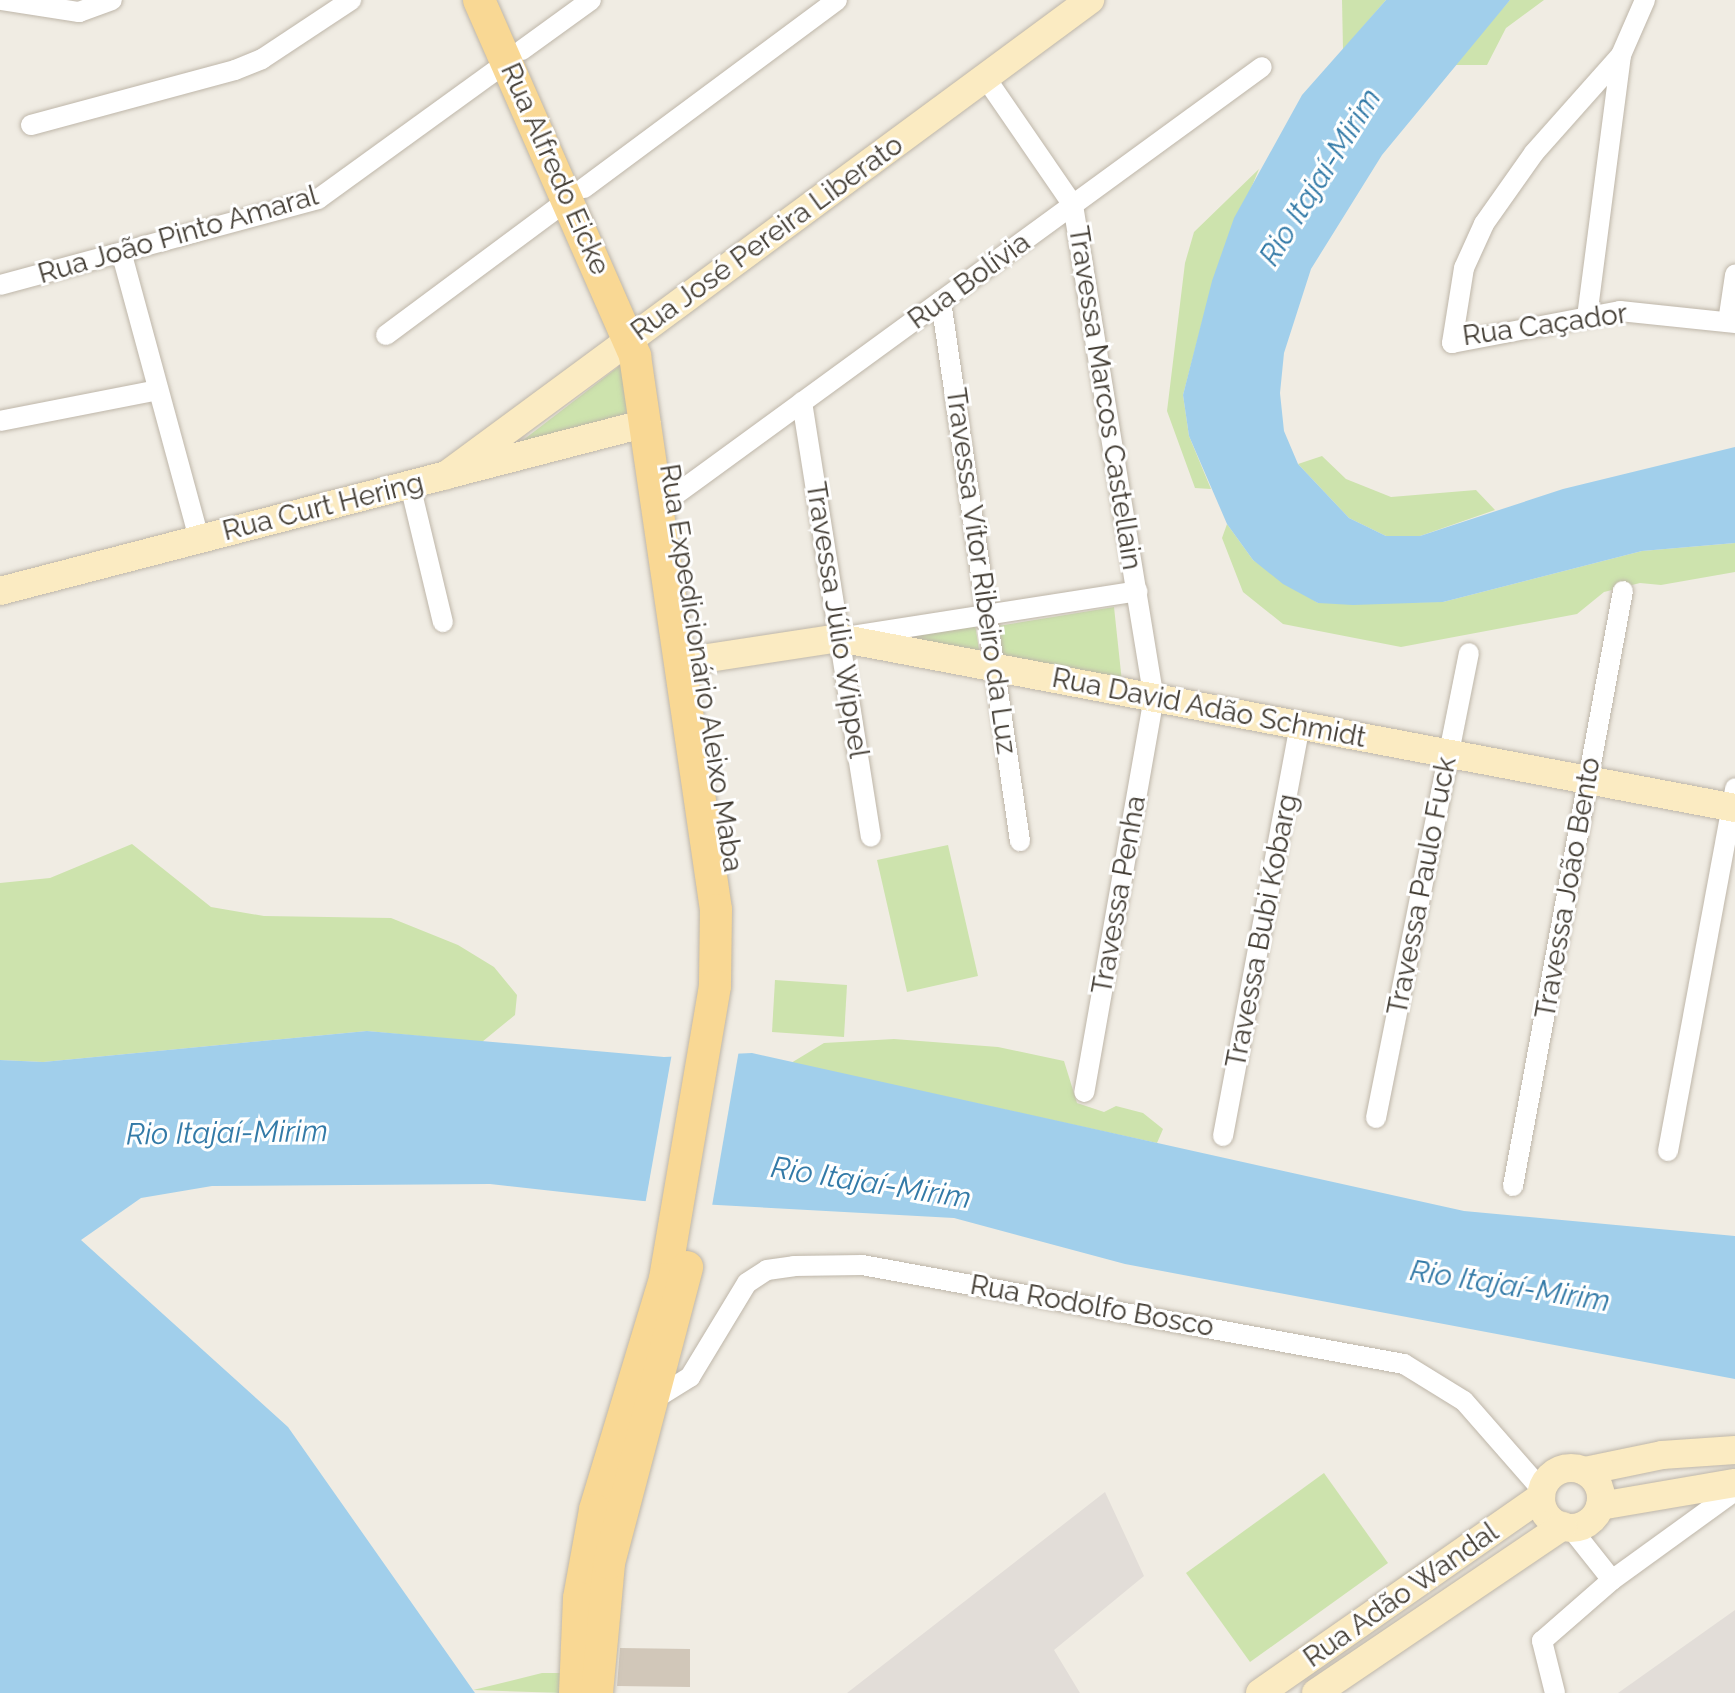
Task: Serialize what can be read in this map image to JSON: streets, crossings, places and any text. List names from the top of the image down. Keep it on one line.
{"streets":{"main road":["Rua Alfredo Eicke","Rua José Pereira Liberato","Rua Curt Hering","Rua Expedicionário Aleixo Maba","Rua David Adão Schmidt","Rua Adão Wandal"],"street":["Rua João Pinto Amaral","Rua Bolívia","Rua Caçador","Travessa Marcos Castellain","Travessa Vítor Ribeiro da Luz","Travessa Júlio Wippel","Travessa Paulo Fuck","Travessa João Bento","Travessa Penha","Travessa Bubi Kobarg","Rua Rodolfo Bosco"]},"crossings":[["Rua Alfredo Eicke","Rua João Pinto Amaral"],["Rua Alfredo Eicke","Rua José Pereira Liberato"],["Rua Alfredo Eicke","Rua Expedicionário Aleixo Maba"],["Rua José Pereira Liberato","Travessa Marcos Castellain"],["Rua José Pereira Liberato","Rua Curt Hering"],["Rua José Pereira Liberato","Rua Expedicionário Aleixo Maba"],["Rua Bolívia","Travessa Marcos Castellain"],["Rua Bolívia","Travessa Vítor Ribeiro da Luz"],["Rua Bolívia","Travessa Júlio Wippel"],["Rua Bolívia","Rua Expedicionário Aleixo Maba"],["Travessa Marcos Castellain","Rua David Adão Schmidt"],["Travessa Marcos Castellain","Travessa Penha"],["Rua Curt Hering","Rua Expedicionário Aleixo Maba"],["Travessa Vítor Ribeiro da Luz","Rua David Adão Schmidt"],["Travessa Júlio Wippel","Rua David Adão Schmidt"],["Rua Expedicionário Aleixo Maba","Rua David Adão Schmidt"],["Rua David Adão Schmidt","Travessa Paulo Fuck"],["Rua David Adão Schmidt","Travessa João Bento"],["Rua David Adão Schmidt","Travessa Penha"],["Rua David Adão Schmidt","Travessa Bubi Kobarg"],["Rua Rodolfo Bosco","Rua Adão Wandal"]],"water":["Rio Itajaí-Mirim"]}
